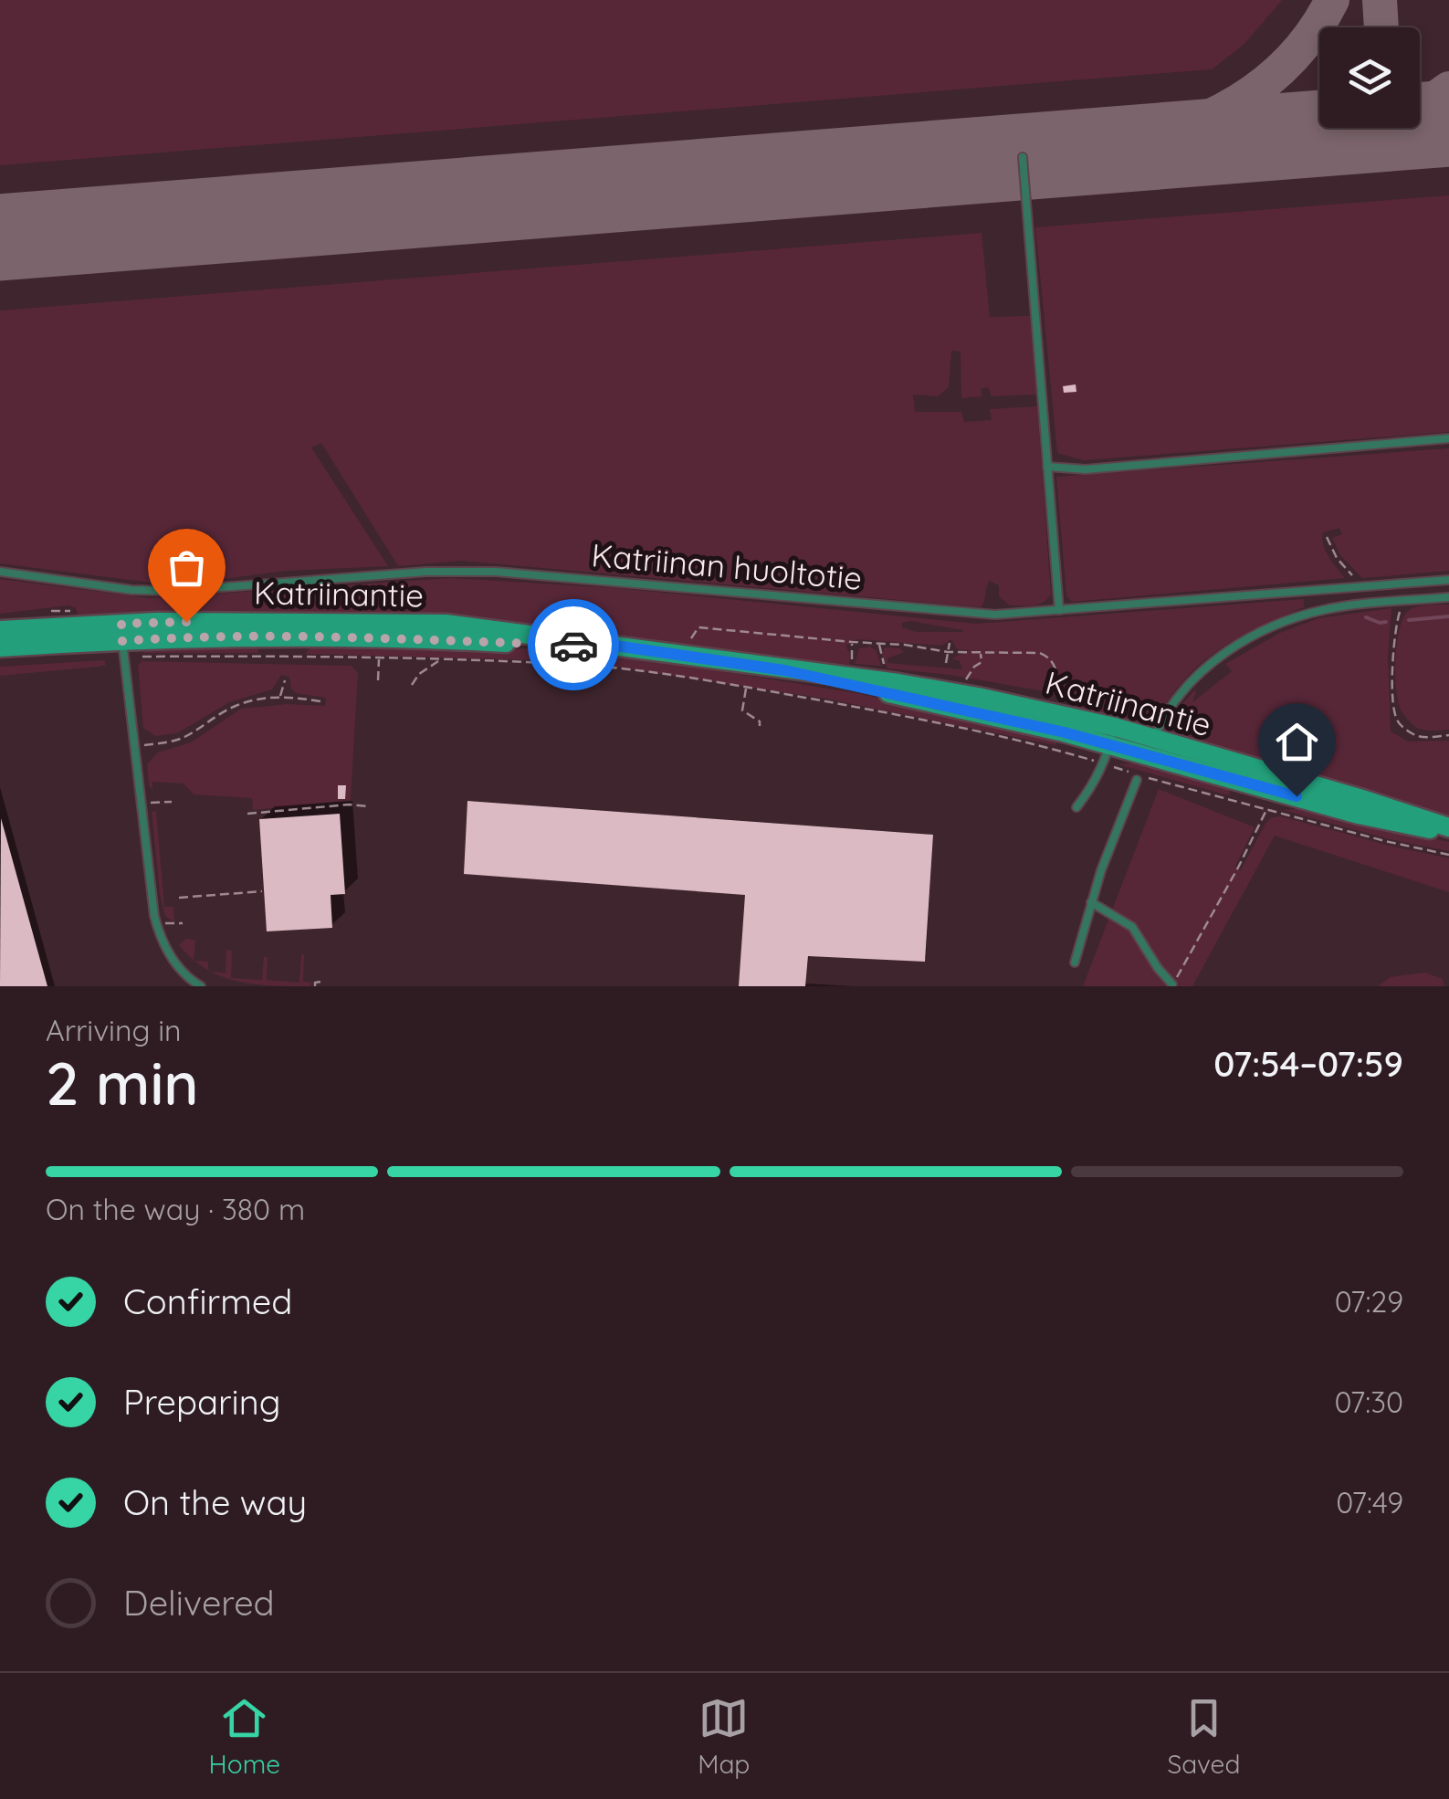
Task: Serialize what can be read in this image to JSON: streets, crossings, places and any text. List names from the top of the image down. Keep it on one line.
{"streets":{"main road":["Katriinantie"],"lane":["Katriinan huoltotie"]},"page":{"heading":["2 min","Arriving in","07:54–07:59"],"bar":"On the way · 380 m","list":[["Confirmed","07:29"],["Preparing","07:30"],["On the way","07:49"],"Delivered"],"tabs":["Home","Map","Saved"]}}
